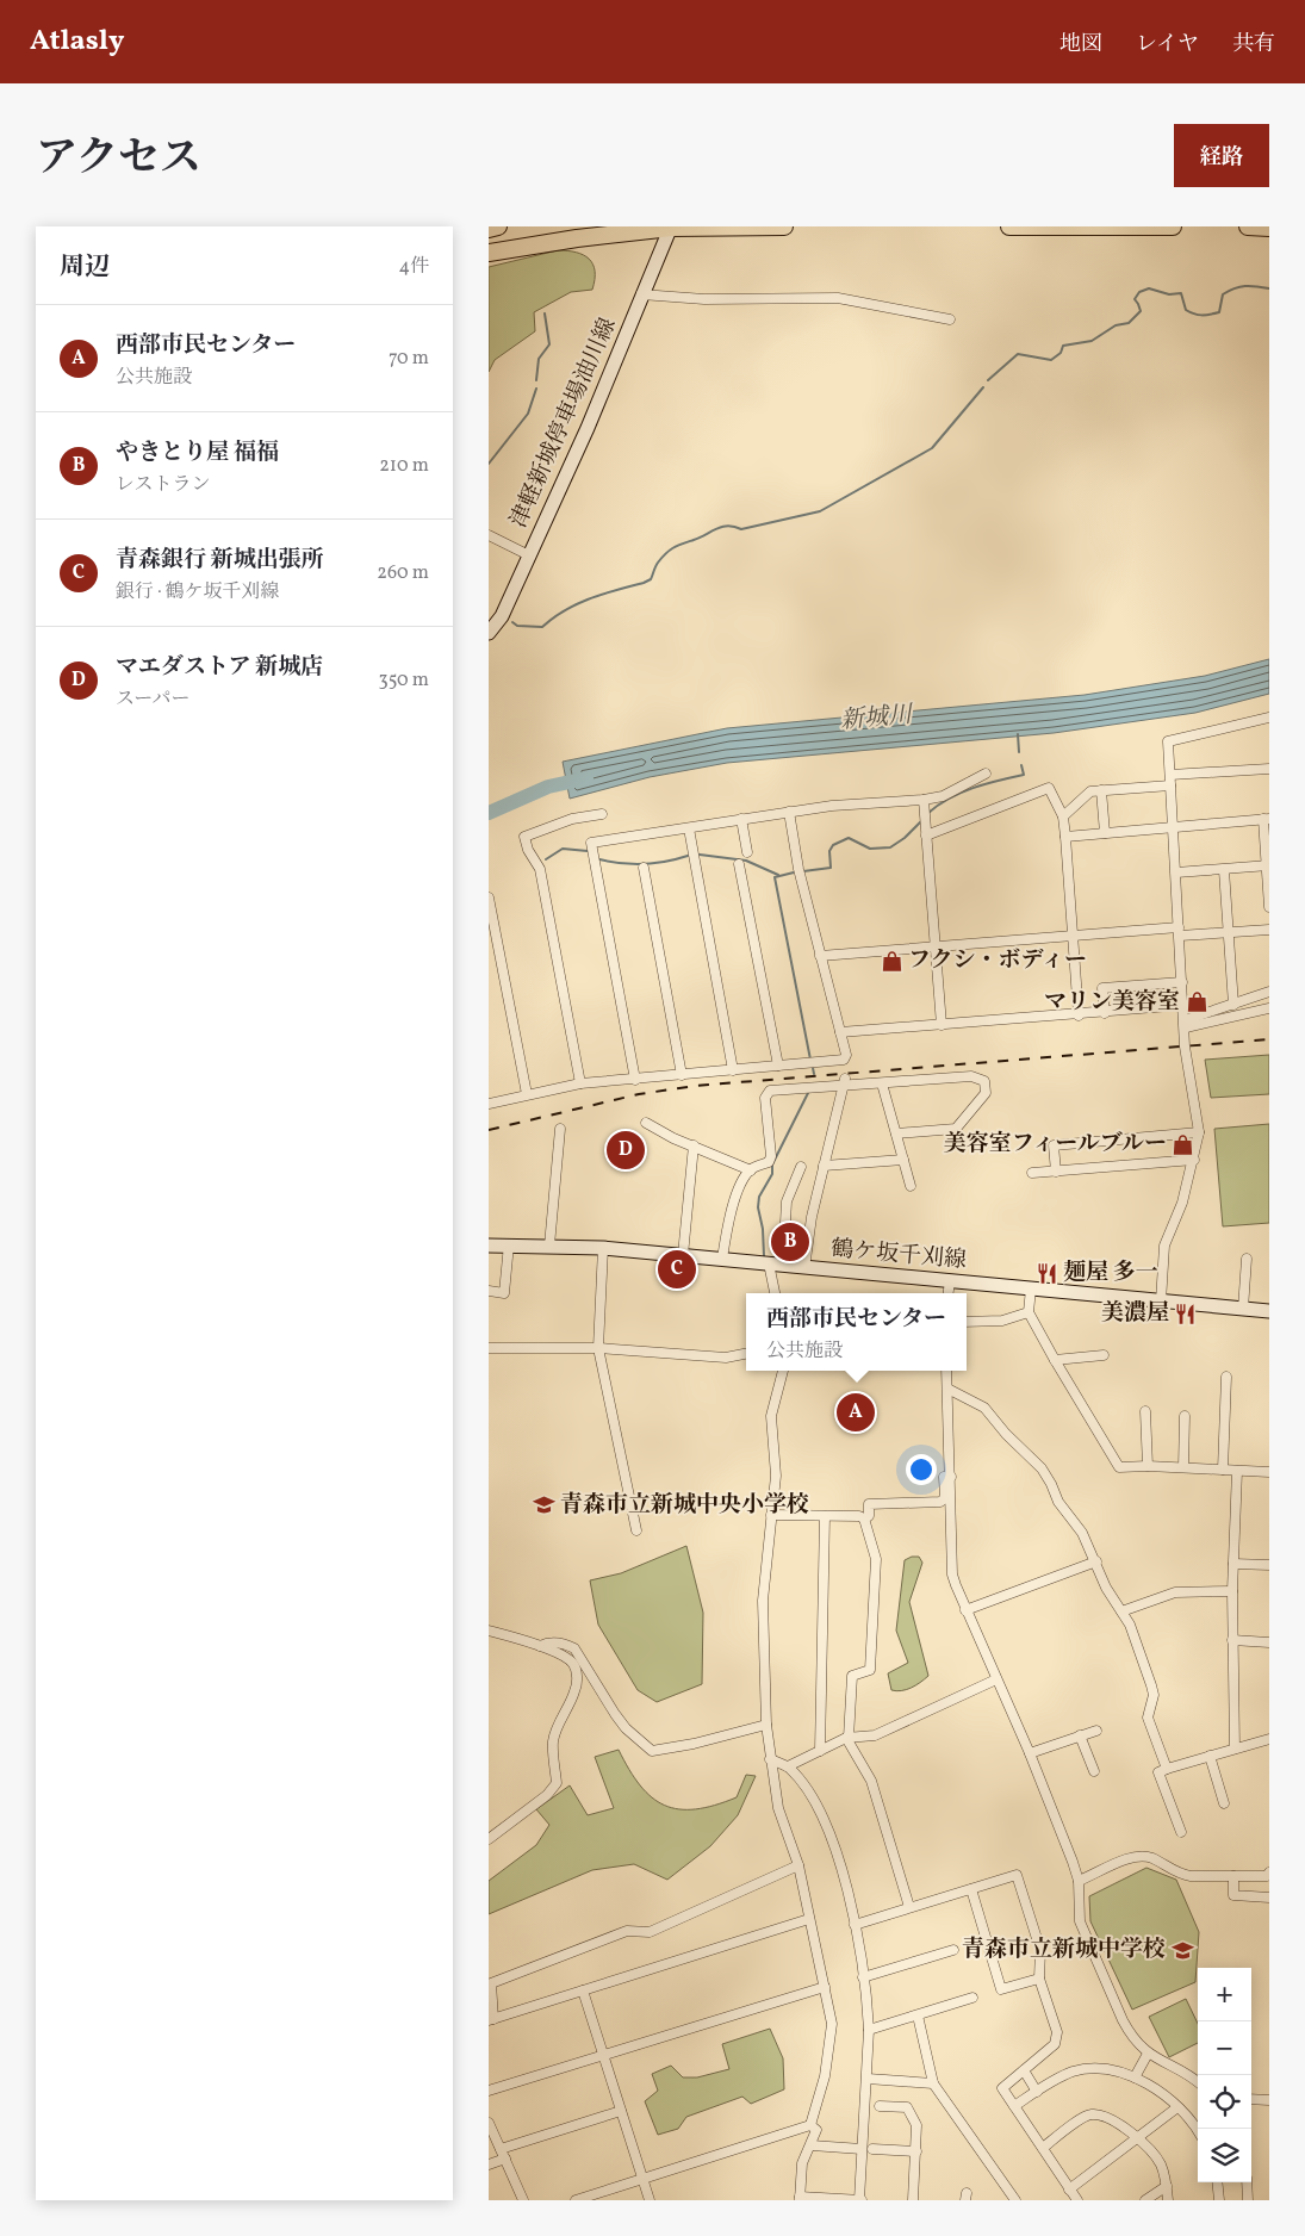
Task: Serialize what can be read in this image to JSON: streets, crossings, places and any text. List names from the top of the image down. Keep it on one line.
{"streets":{"main road":["津軽新城停車場油川線","鶴ケ坂千刈線"]},"water":["新城川"],"places":{"shop":["フクシ・ボディー","マリン美容室","美容室フィールブルー"],"restaurant":["麺屋 多一","美濃屋"],"school or university":["青森市立新城中央小学校","青森市立新城中学校"]},"page":{"header":"Atlasly","nav":["地図","レイヤ","共有"],"title":"アクセス","buttons":"経路","heading":["周辺","4件"],"list":[{"mark":"A","name":"西部市民センター","note":"公共施設","value":"70 m"},{"mark":"B","name":"やきとり屋 福福","note":"レストラン","value":"210 m"},{"mark":"C","name":"青森銀行 新城出張所","note":"銀行 · 鶴ケ坂千刈線","value":"260 m"},{"mark":"D","name":"マエダストア 新城店","note":"スーパー","value":"350 m"}],"pins":["D","B","C","A"],"popup":["西部市民センター","公共施設"],"map_buttons":["+","−"]}}
